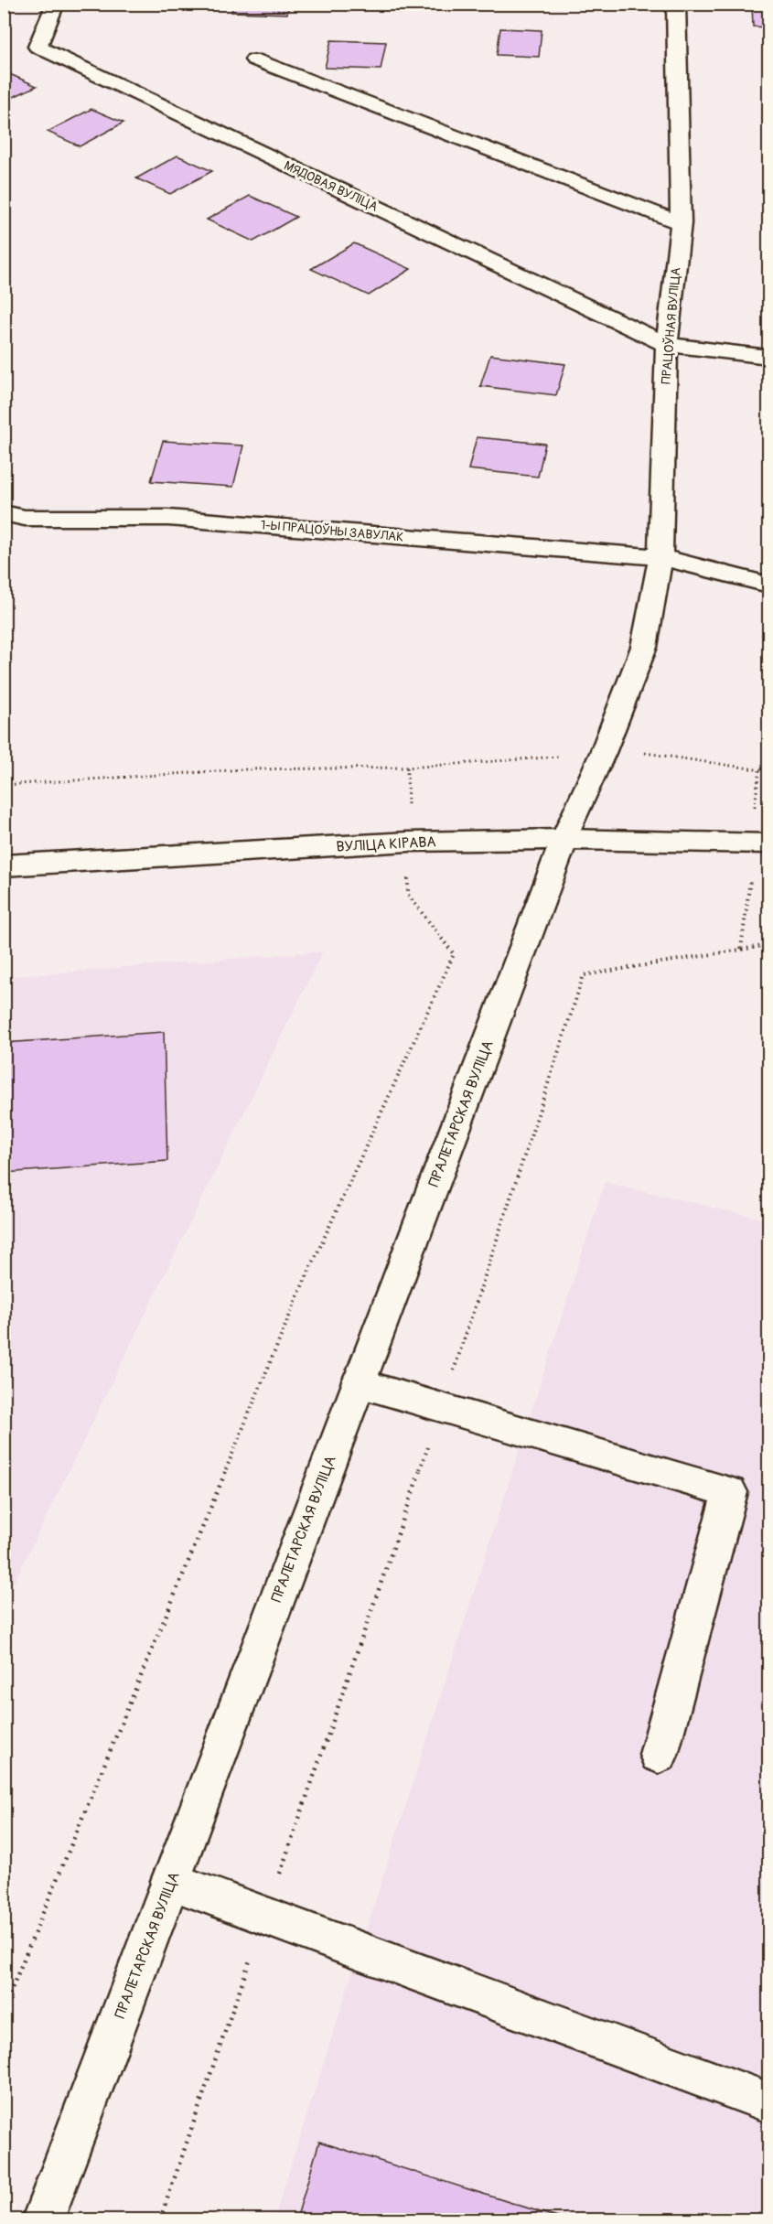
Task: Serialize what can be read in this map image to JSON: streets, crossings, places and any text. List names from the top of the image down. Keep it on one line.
{"streets":{"street":["МЯДОВАЯ ВУЛІЦА","ПРАЦОЎНАЯ ВУЛІЦА","1-Ы ПРАЦОЎНЫ ЗАВУЛАК","ВУЛІЦА КІРАВА","ПРАЛЕТАРСКАЯ ВУЛІЦА"]},"crossings":[["МЯДОВАЯ ВУЛІЦА","ПРАЦОЎНАЯ ВУЛІЦА"],["ПРАЦОЎНАЯ ВУЛІЦА","1-Ы ПРАЦОЎНЫ ЗАВУЛАК"],["ПРАЦОЎНАЯ ВУЛІЦА","ПРАЛЕТАРСКАЯ ВУЛІЦА"],["ВУЛІЦА КІРАВА","ПРАЛЕТАРСКАЯ ВУЛІЦА"]]}
